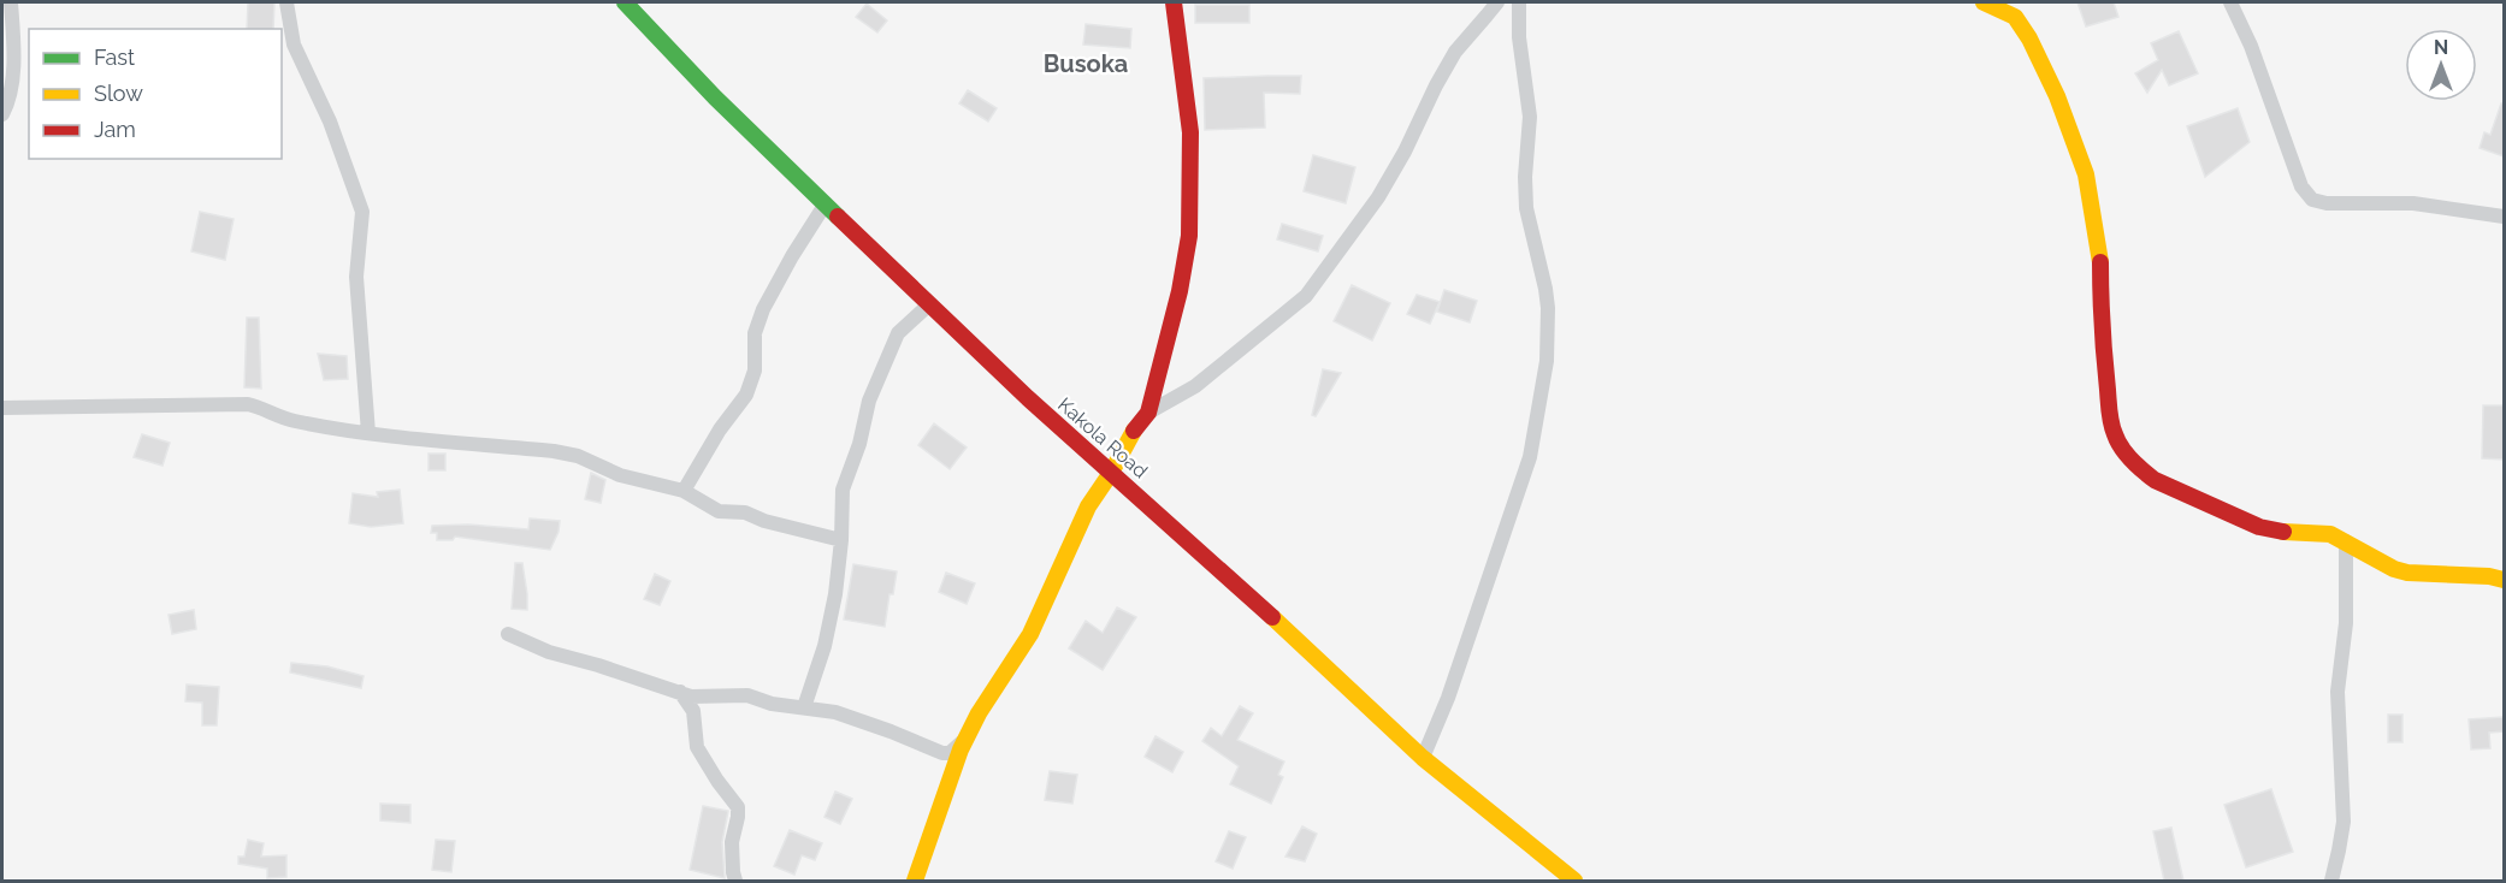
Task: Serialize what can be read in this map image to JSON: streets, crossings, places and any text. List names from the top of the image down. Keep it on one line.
{"streets":{"street":["Kakola Road"]},"districts":["Busoka"],"legend":["Fast","Slow","Jam"],"north":"top"}
